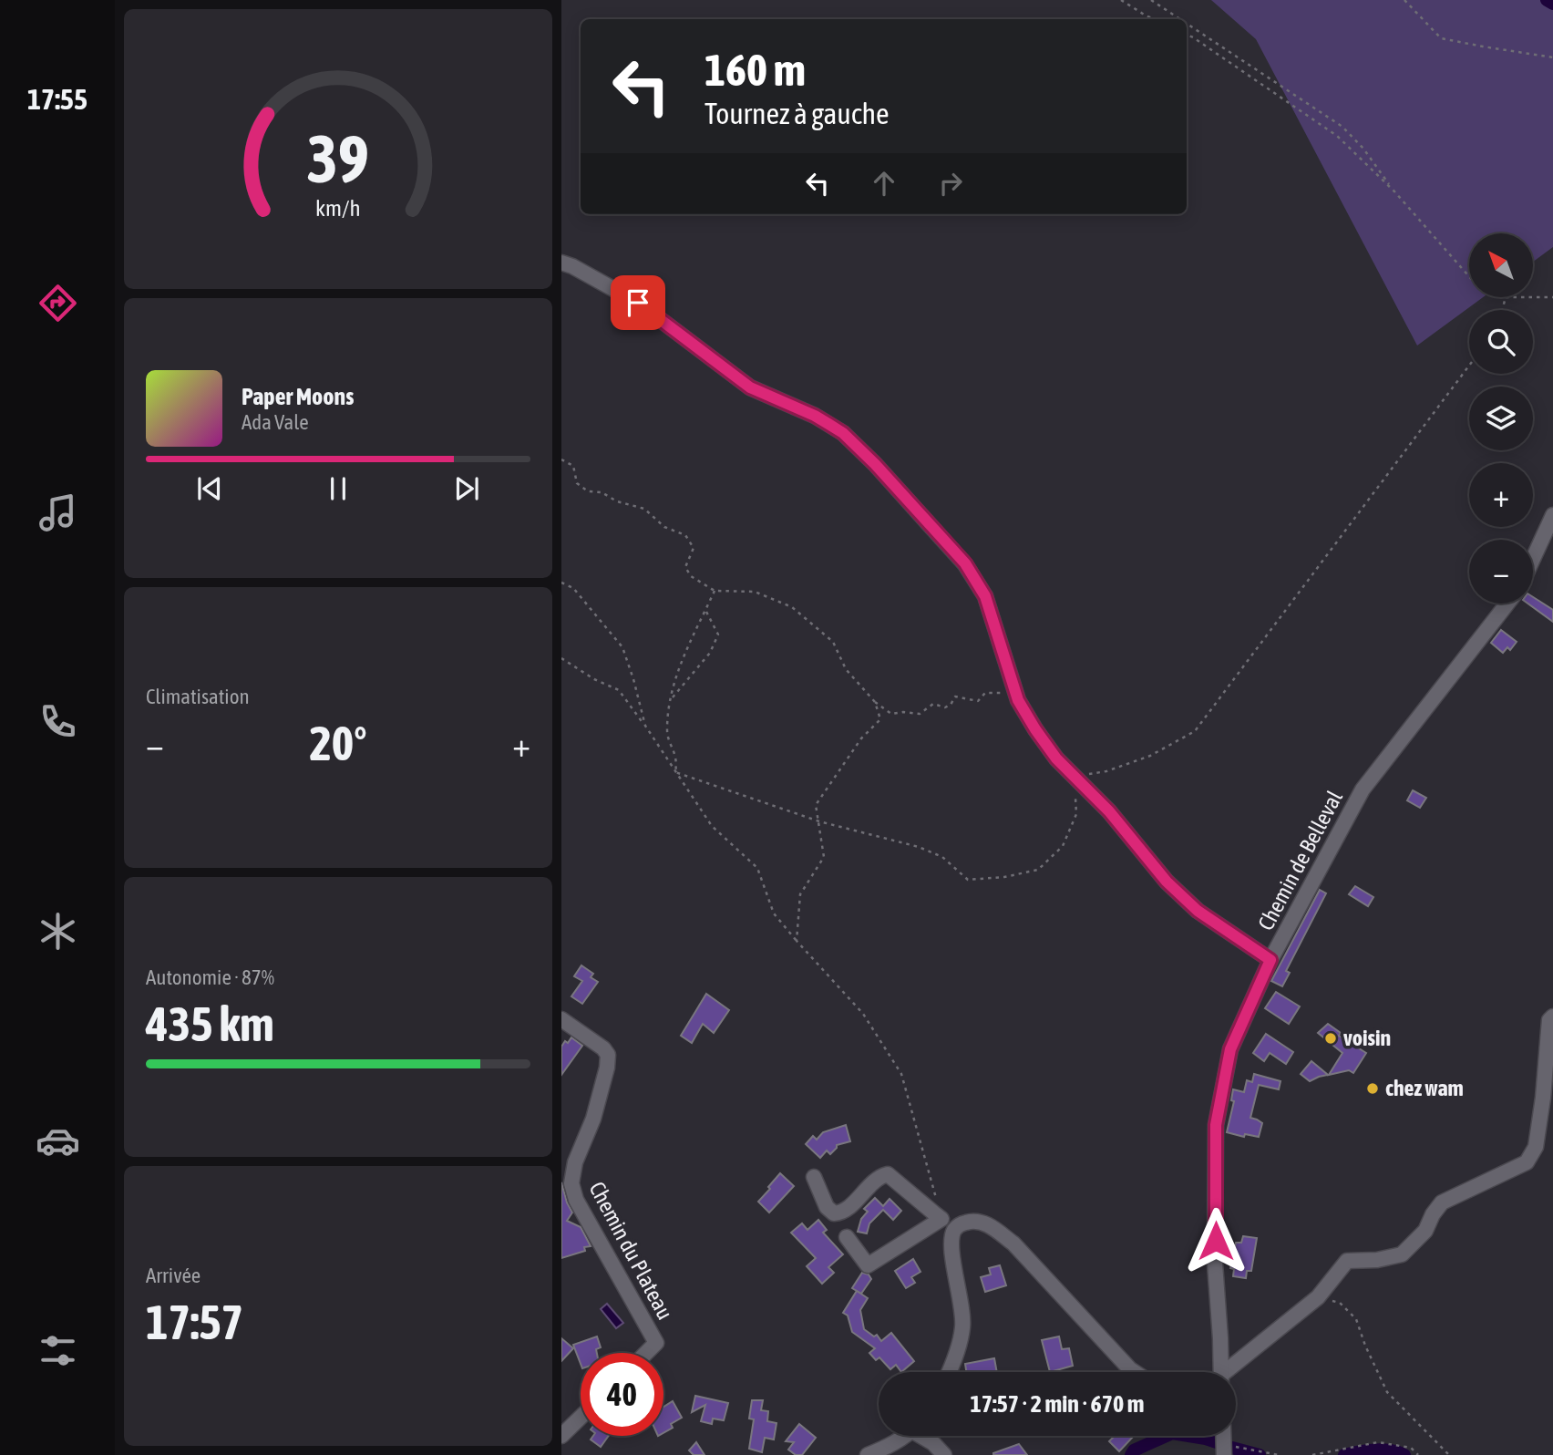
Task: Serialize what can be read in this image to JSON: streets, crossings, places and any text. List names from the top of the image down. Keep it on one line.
{"streets":{"street":["Chemin de Belleval","Chemin du Plateau"]},"places":["voisin","chez wam"],"north":"top left","page":{"tabs":"17:55","turn":["160 m","Tournez à gauche"],"map_buttons":["+","−"],"song":["Paper Moons","Ada Vale"],"tile":["Climatisation",["Autonomie · 87%","435 km"],["Arrivée","17:57"]],"heat":["−","20°","+"],"limit":"40","trip":"17:57 · 2 min · 670 m","gauge":["39","km/h"]}}
